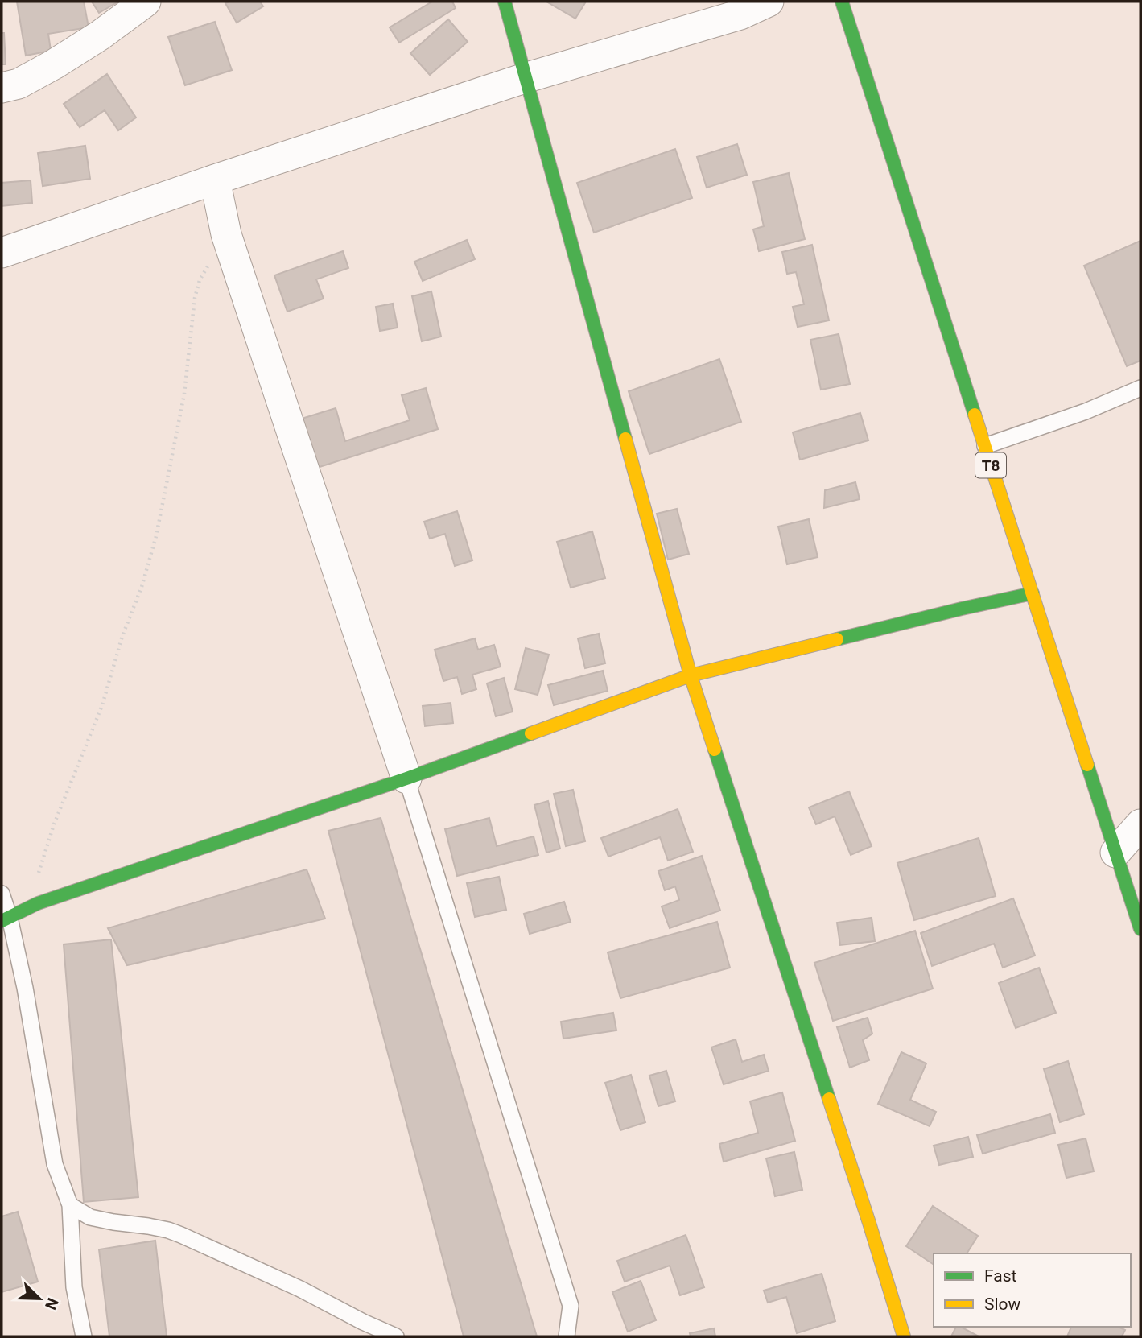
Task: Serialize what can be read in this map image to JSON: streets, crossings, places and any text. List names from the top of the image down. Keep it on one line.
{"streets":{"main road":["T8"]},"legend":["Fast","Slow"],"north":"bottom right"}
